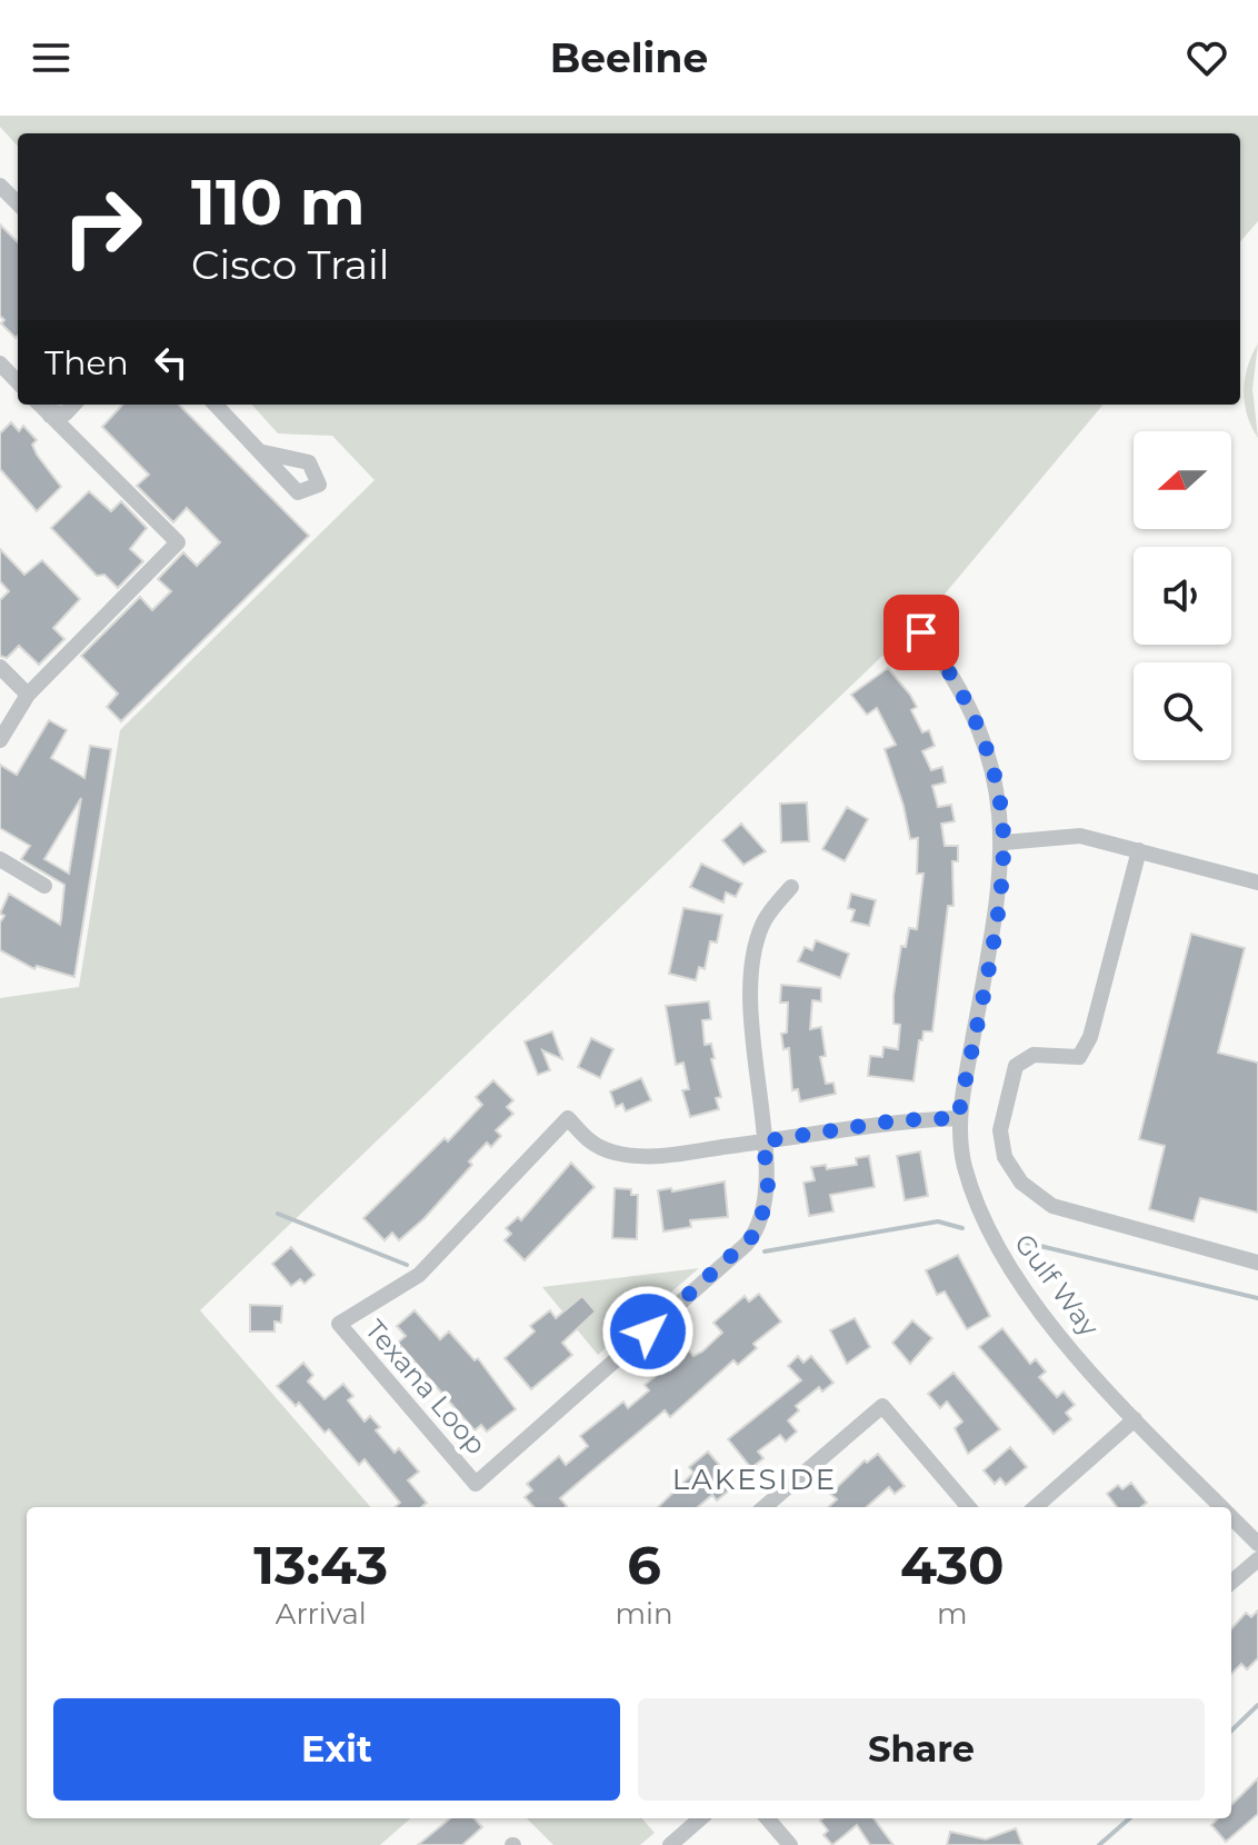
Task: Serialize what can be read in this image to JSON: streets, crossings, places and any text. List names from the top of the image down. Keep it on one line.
{"streets":{"street":["Gulf Way","Texana Loop"]},"districts":["LAKESIDE"],"north":"left","page":{"header":"Beeline","turn":["110 m","Cisco Trail"],"then":"Then","eta":["13:43","Arrival","6","min","430","m"],"buttons":["Exit","Share"]}}
